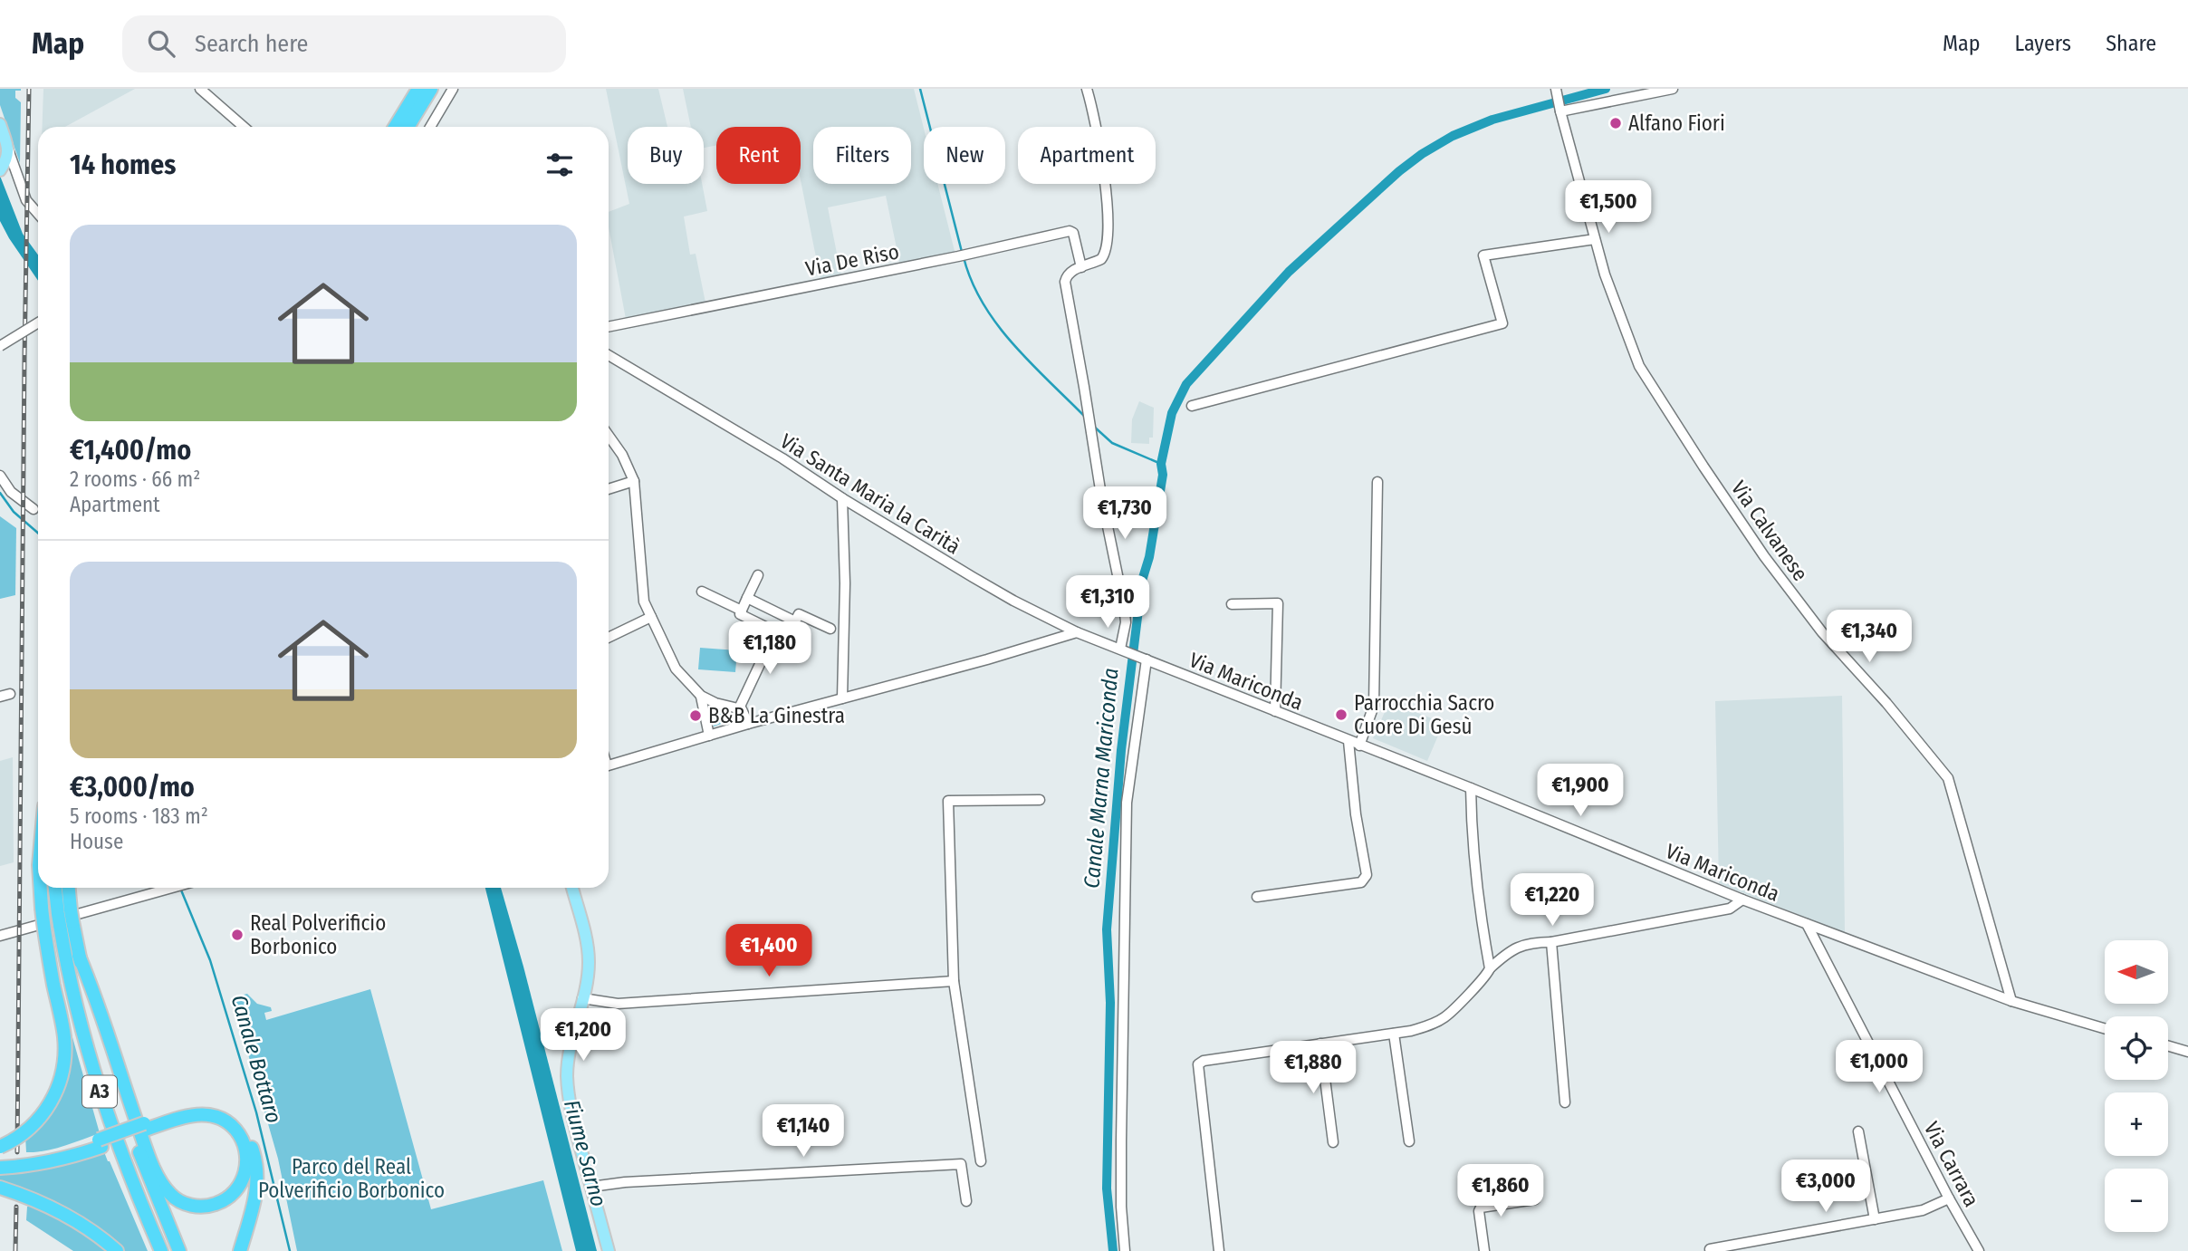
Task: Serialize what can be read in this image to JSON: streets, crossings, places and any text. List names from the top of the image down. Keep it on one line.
{"streets":{"highway":["A3"],"street":["Via De Riso","Via Santa Maria la Carità","Via Calvanese","Via Mariconda","Via Carrara"]},"crossings":[["Via Santa Maria la Carità","Via Mariconda"],["Via Calvanese","Via Mariconda"],["Via Mariconda","Via Carrara"]],"water":["Canale Marna Mariconda","Canale Bottaro","Fiume Sarno"],"parks":["Parco del Real Polverificio Borbonico"],"places":["Alfano Fiori","Parrocchia Sacro Cuore Di Gesù","B&B La Ginestra","Real Polverificio Borbonico"],"north":"left","page":{"header":"Map","search":"Search here","nav":["Map","Layers","Share"],"chip":["Buy","Rent","Filters","New","Apartment"],"heading":"14 homes","price":["€1,500","€1,730","€1,310","€1,340","€1,180","€1,900","€1,220","€1,400","€1,200","€1,000","€1,880","€1,140","€3,000","€1,860"],"list":[{"name":"€1,400/mo","note":"2 rooms · 66 m² · Apartment"},{"name":"€3,000/mo","note":"5 rooms · 183 m² · House"}],"map_buttons":["+","−"]}}
